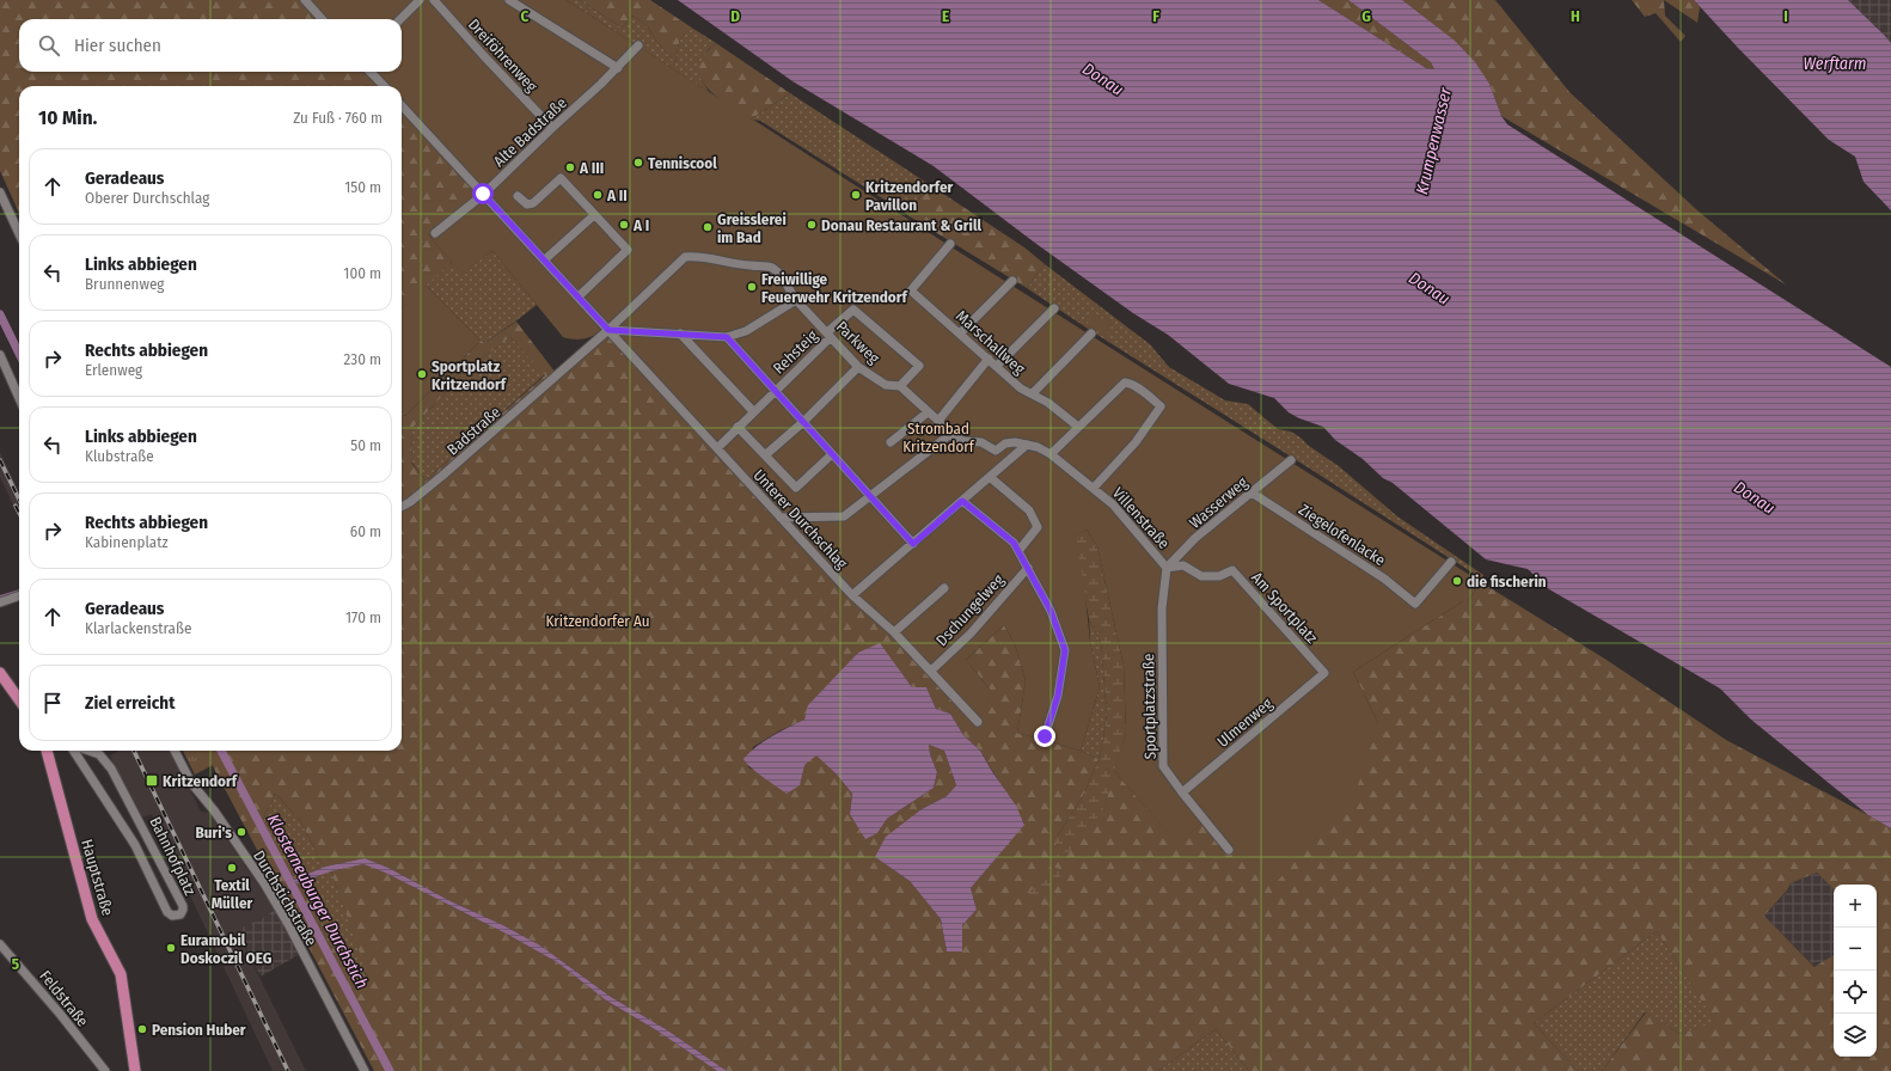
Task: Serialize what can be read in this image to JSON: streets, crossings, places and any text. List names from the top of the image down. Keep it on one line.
{"streets":{"main road":["Hauptstraße"],"street":["Dreiföhrenweg","Alte Badstraße","Parkweg","Marschallweg","Rehsteig","Badstraße","Wasserweg","Villenstraße","Unterer Durchschlag","Ziegelofenlacke","Am Sportplatz","Dschungelweg","Sportplatzstraße","Ulmenweg","Bahnhofplatz","Durchstichstraße","Feldstraße"]},"crossings":[["Dreiföhrenweg","Alte Badstraße"],["Alte Badstraße","Unterer Durchschlag"],["Parkweg","Rehsteig"],["Parkweg","Badstraße"],["Parkweg","Villenstraße"],["Parkweg","Unterer Durchschlag"],["Rehsteig","Unterer Durchschlag"],["Badstraße","Unterer Durchschlag"],["Wasserweg","Villenstraße"],["Wasserweg","Ziegelofenlacke"],["Wasserweg","Am Sportplatz"],["Wasserweg","Sportplatzstraße"],["Villenstraße","Am Sportplatz"],["Villenstraße","Sportplatzstraße"],["Unterer Durchschlag","Dschungelweg"],["Am Sportplatz","Sportplatzstraße"],["Am Sportplatz","Ulmenweg"],["Sportplatzstraße","Ulmenweg"]],"water":["Werftarm","Donau","Krumpenwasser","Klosterneuburger Durchstich"],"parks":["Strombad Kritzendorf","Kritzendorfer Au"],"places":{"other":["Tenniscool","A III","A II","Kritzendorfer Pavillon","A I","Donau Restaurant & Grill","Greisslerei im Bad","Freiwillige Feuerwehr Kritzendorf","Sportplatz Kritzendorf","die fischerin","Buri's","Textil Müller","Euramobil Doskoczil OEG","Pension Huber"],"transit":["Kritzendorf"]},"page":{"search":"Hier suchen","heading":["10 Min.","Zu Fuß · 760 m"],"list":[["Geradeaus","Oberer Durchschlag","150 m"],["Links abbiegen","Brunnenweg","100 m"],["Rechts abbiegen","Erlenweg","230 m"],["Links abbiegen","Klubstraße","50 m"],["Rechts abbiegen","Kabinenplatz","60 m"],["Geradeaus","Klarlackenstraße","170 m"],"Ziel erreicht"],"map_buttons":["+","−"]},"grid":{"columns":["C","D","E","F","G","H","I"],"rows":["5"]}}
